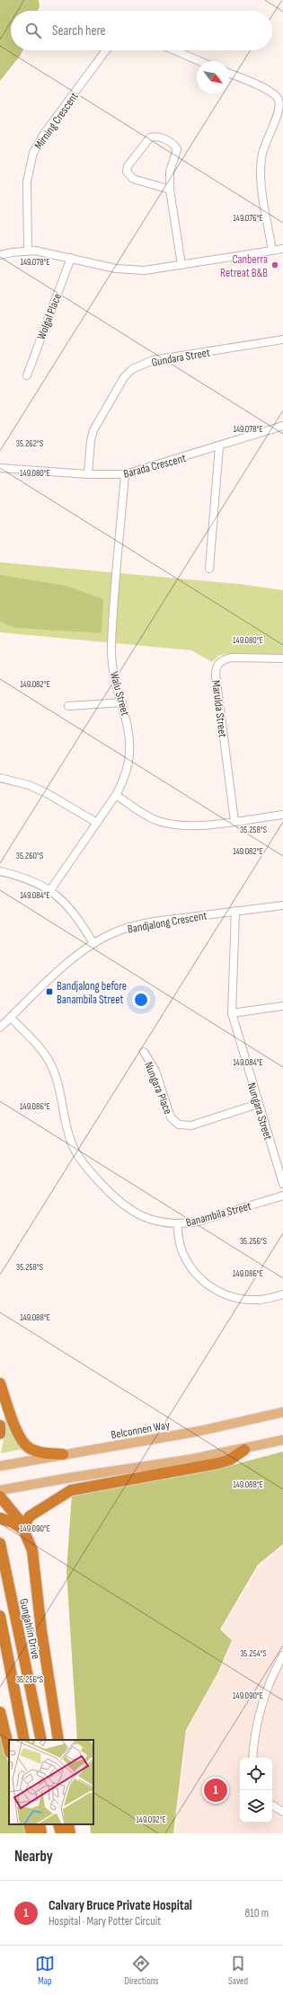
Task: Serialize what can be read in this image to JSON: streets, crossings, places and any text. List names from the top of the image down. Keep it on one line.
{"streets":{"highway":["Gungahlin Drive"],"main road":["Belconnen Way"],"street":["Mirning Crescent","Wolgal Place","Gundara Street","Barada Crescent","Walu Street","Marulda Street","Bandjalong Crescent","Nungara Place","Nungara Street","Banambila Street"]},"crossings":[["Gundara Street","Barada Crescent"],["Barada Crescent","Walu Street"],["Bandjalong Crescent","Nungara Street"],["Bandjalong Crescent","Banambila Street"],["Nungara Place","Nungara Street"]],"places":{"other":["Canberra Retreat B&B"],"transit":["Bandjalong before Banambila Street"]},"north":"bottom right","page":{"search":"Search here","pins":"1","heading":"Nearby","list":[{"mark":"1","name":"Calvary Bruce Private Hospital","note":"Hospital · Mary Potter Circuit","value":"810 m"}],"nav":["Map","Directions","Saved"]},"coordinates":["149.076°E","149.078°E","35.262°S","149.080°E","149.082°E","35.258°S","35.260°S","149.084°E","149.086°E","35.256°S","149.088°E","149.090°E","35.254°S","149.092°E"]}
